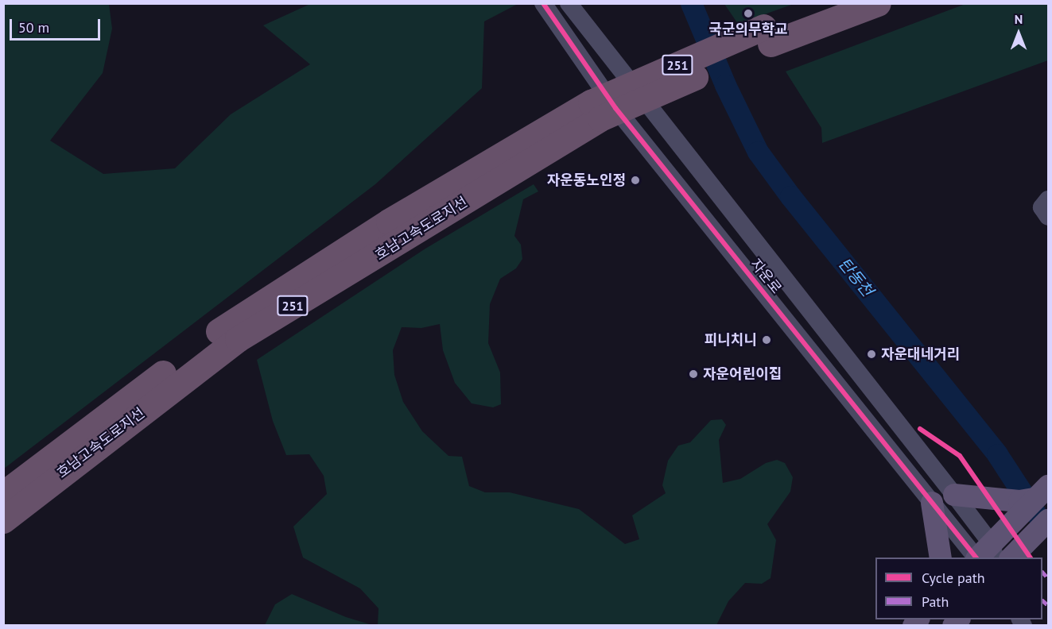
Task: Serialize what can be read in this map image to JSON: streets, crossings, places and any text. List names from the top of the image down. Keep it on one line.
{"streets":{"highway":["251","호남고속도로지선"],"street":["자운로"]},"water":["탄동천"],"places":["국군의무학교","자운동노인정","피니치니","자운대네거리","자운어린이집"],"legend":["Cycle path","Path"],"scale_bar":"50 m","north":"top"}
